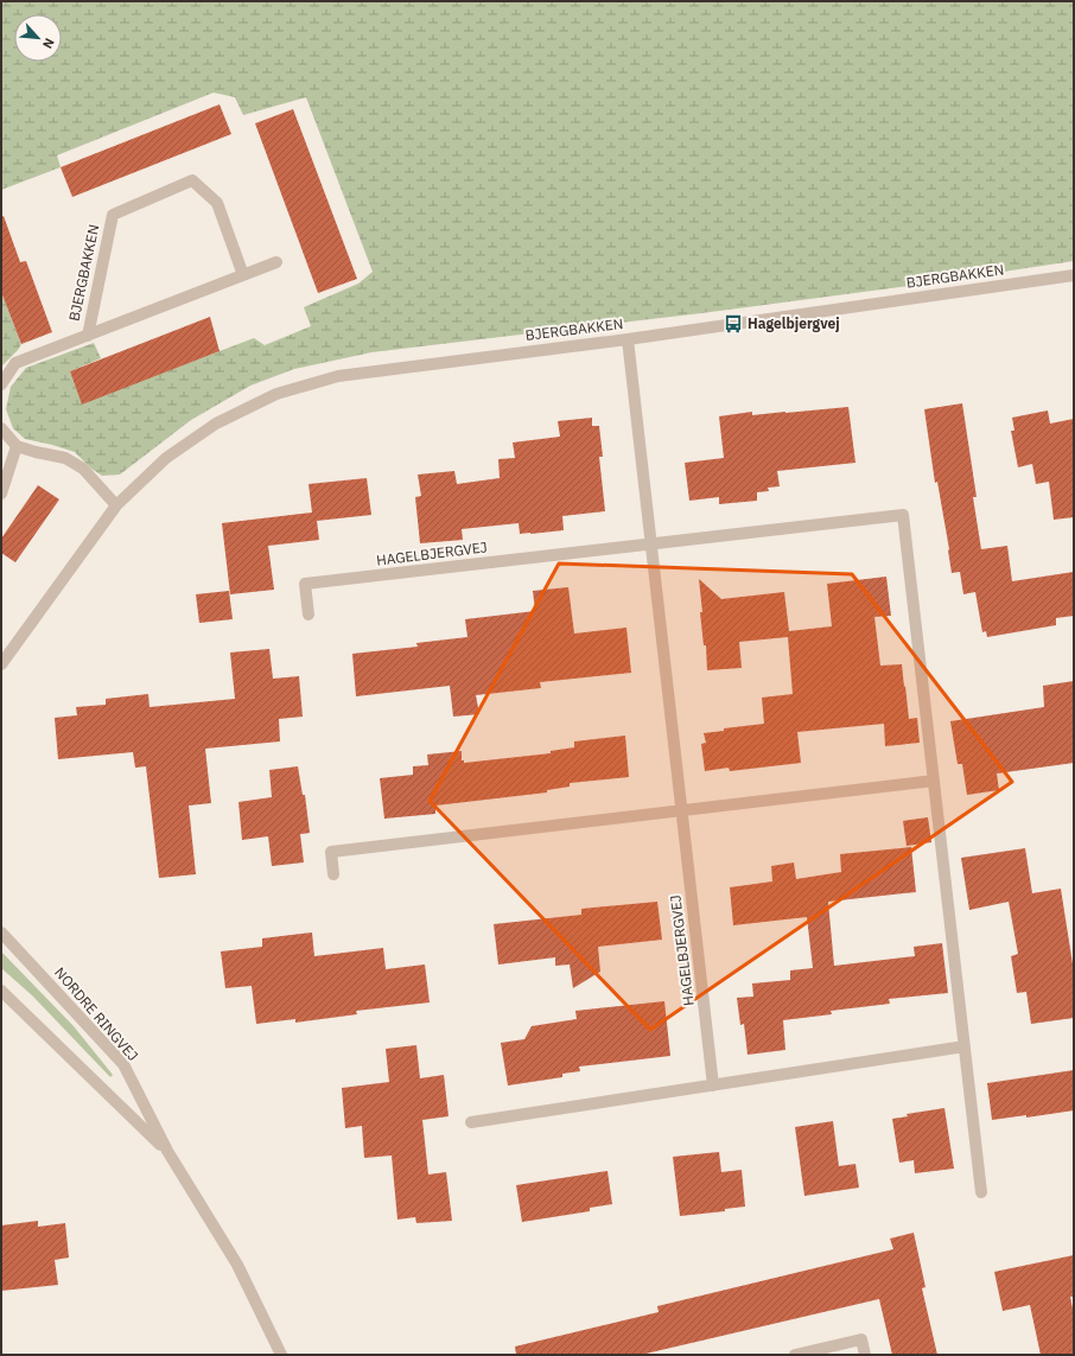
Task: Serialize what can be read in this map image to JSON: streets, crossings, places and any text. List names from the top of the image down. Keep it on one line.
{"streets":{"street":["BJERGBAKKEN","HAGELBJERGVEJ","NORDRE RINGVEJ"]},"crossings":[["BJERGBAKKEN","HAGELBJERGVEJ"]],"places":{"bus stop":["Hagelbjergvej"]},"north":"bottom right"}
